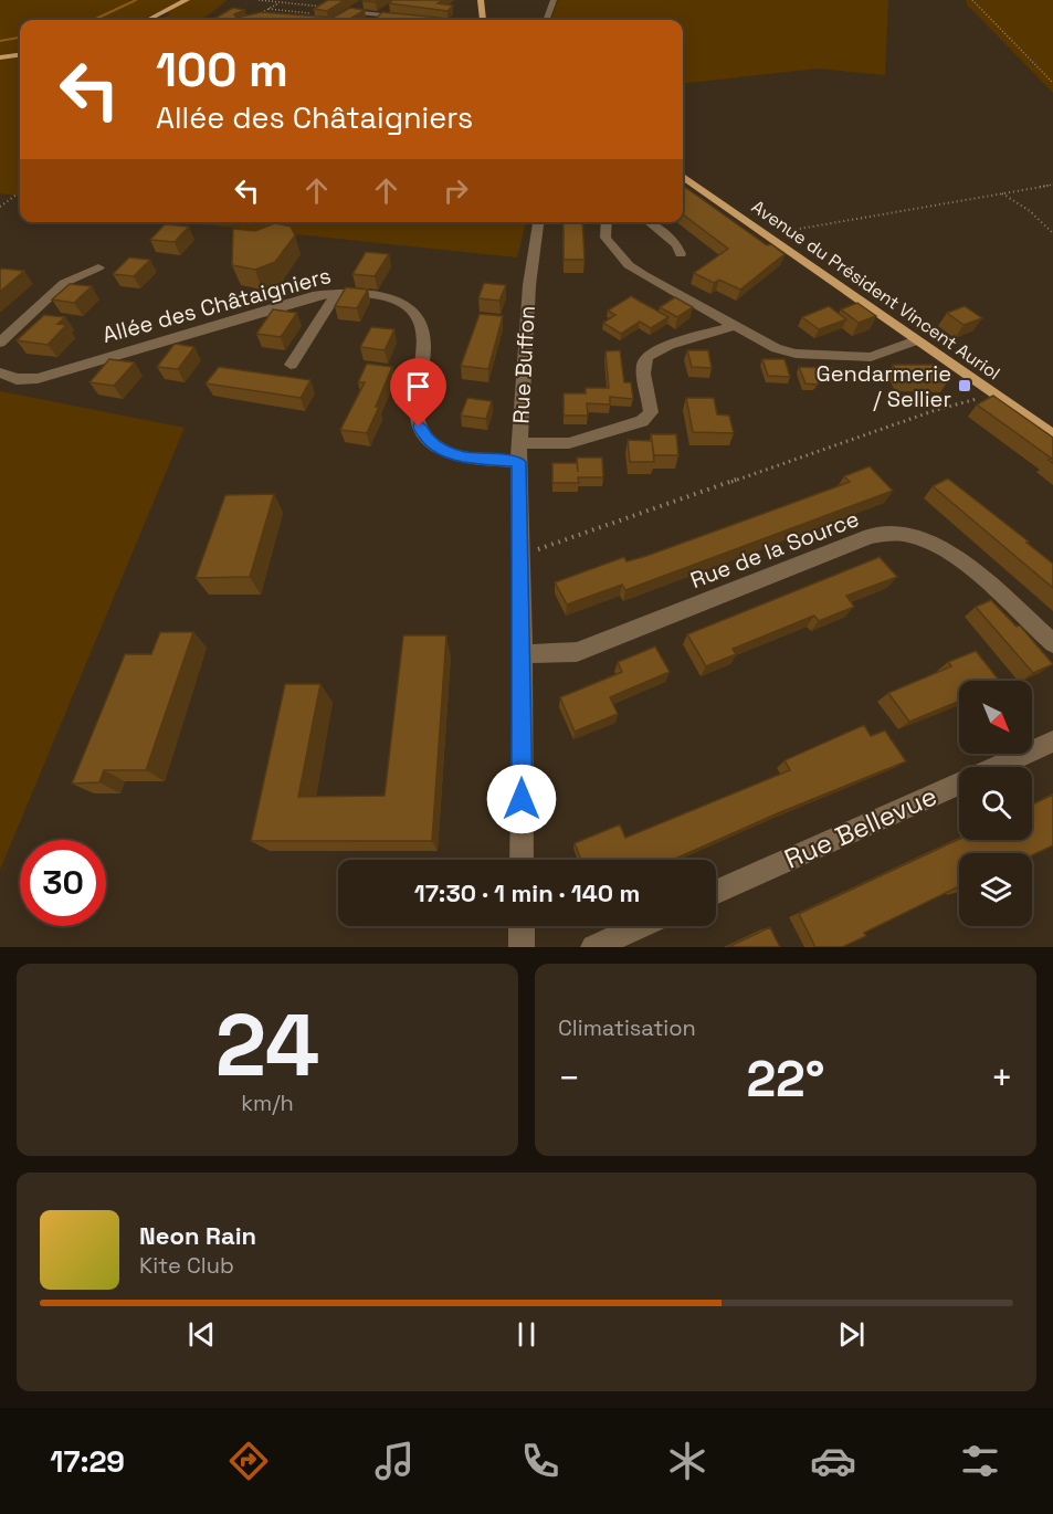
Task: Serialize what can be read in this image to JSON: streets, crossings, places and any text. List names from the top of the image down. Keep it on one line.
{"streets":{"main road":["Avenue du Président Vincent Auriol"],"street":["Allée des Châtaigniers","Rue Buffon","Rue de la Source","Rue Bellevue"]},"crossings":[["Allée des Châtaigniers","Rue Buffon"],["Rue Buffon","Rue de la Source"]],"places":{"transit":["Gendarmerie / Sellier"]},"north":"bottom right","page":{"turn":["100 m","Allée des Châtaigniers"],"limit":"30","trip":"17:30 · 1 min · 140 m","tile":[["24","km/h"],"Climatisation"],"heat":["−","22°","+"],"song":["Neon Rain","Kite Club"],"tabs":"17:29"}}
